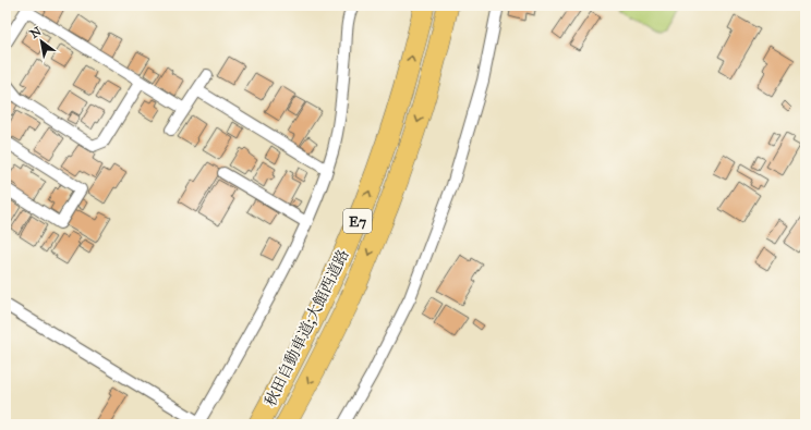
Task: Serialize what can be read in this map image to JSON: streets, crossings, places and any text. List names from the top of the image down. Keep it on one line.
{"streets":{"highway":["E7","秋田自動車道;大館西道路"]},"north":"top left"}
